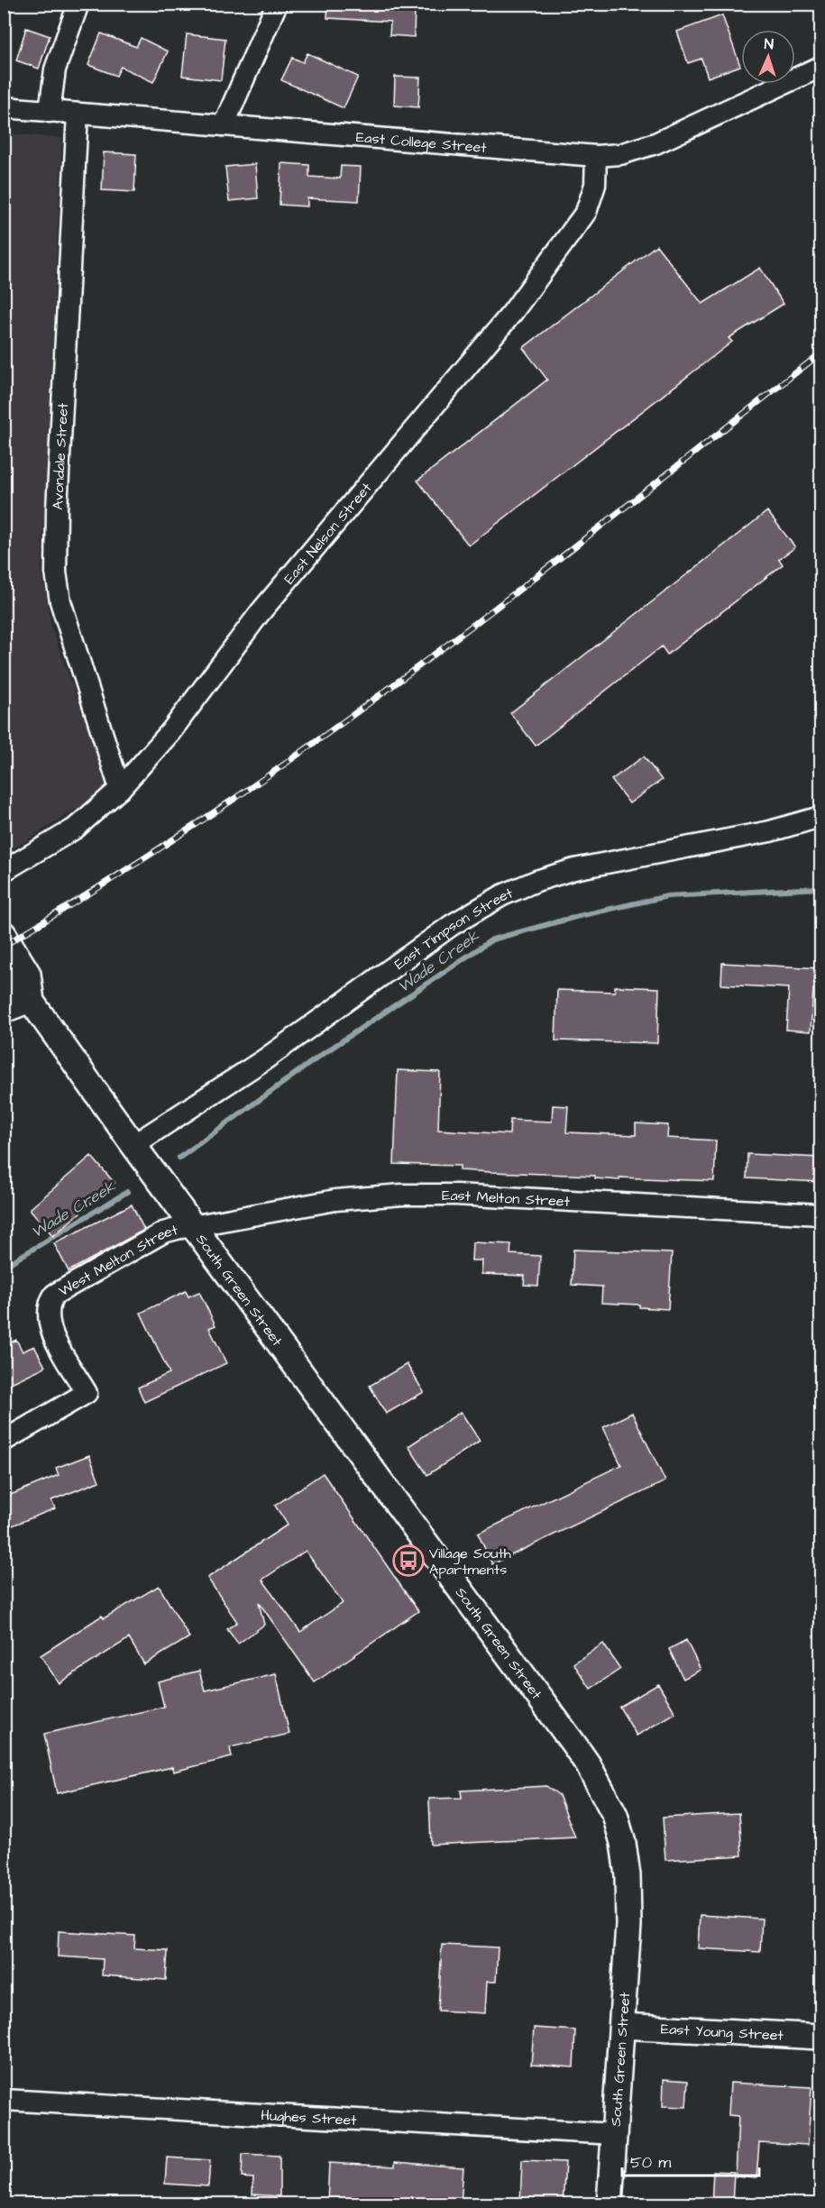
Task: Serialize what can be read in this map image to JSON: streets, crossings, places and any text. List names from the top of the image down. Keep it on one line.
{"streets":{"street":["East College Street","Avondale Street","East Nelson Street","East Timpson Street","East Melton Street","West Melton Street","South Green Street","East Young Street","Hughes Street"]},"crossings":[["East College Street","Avondale Street"],["East College Street","East Nelson Street"],["Avondale Street","East Nelson Street"],["East Timpson Street","South Green Street"],["East Melton Street","West Melton Street"],["East Melton Street","South Green Street"],["West Melton Street","South Green Street"],["South Green Street","East Young Street"],["South Green Street","Hughes Street"]],"water":["Wade Creek"],"places":{"bus stop":["Village South Apartments"]},"scale_bar":"50 m","north":"top"}
